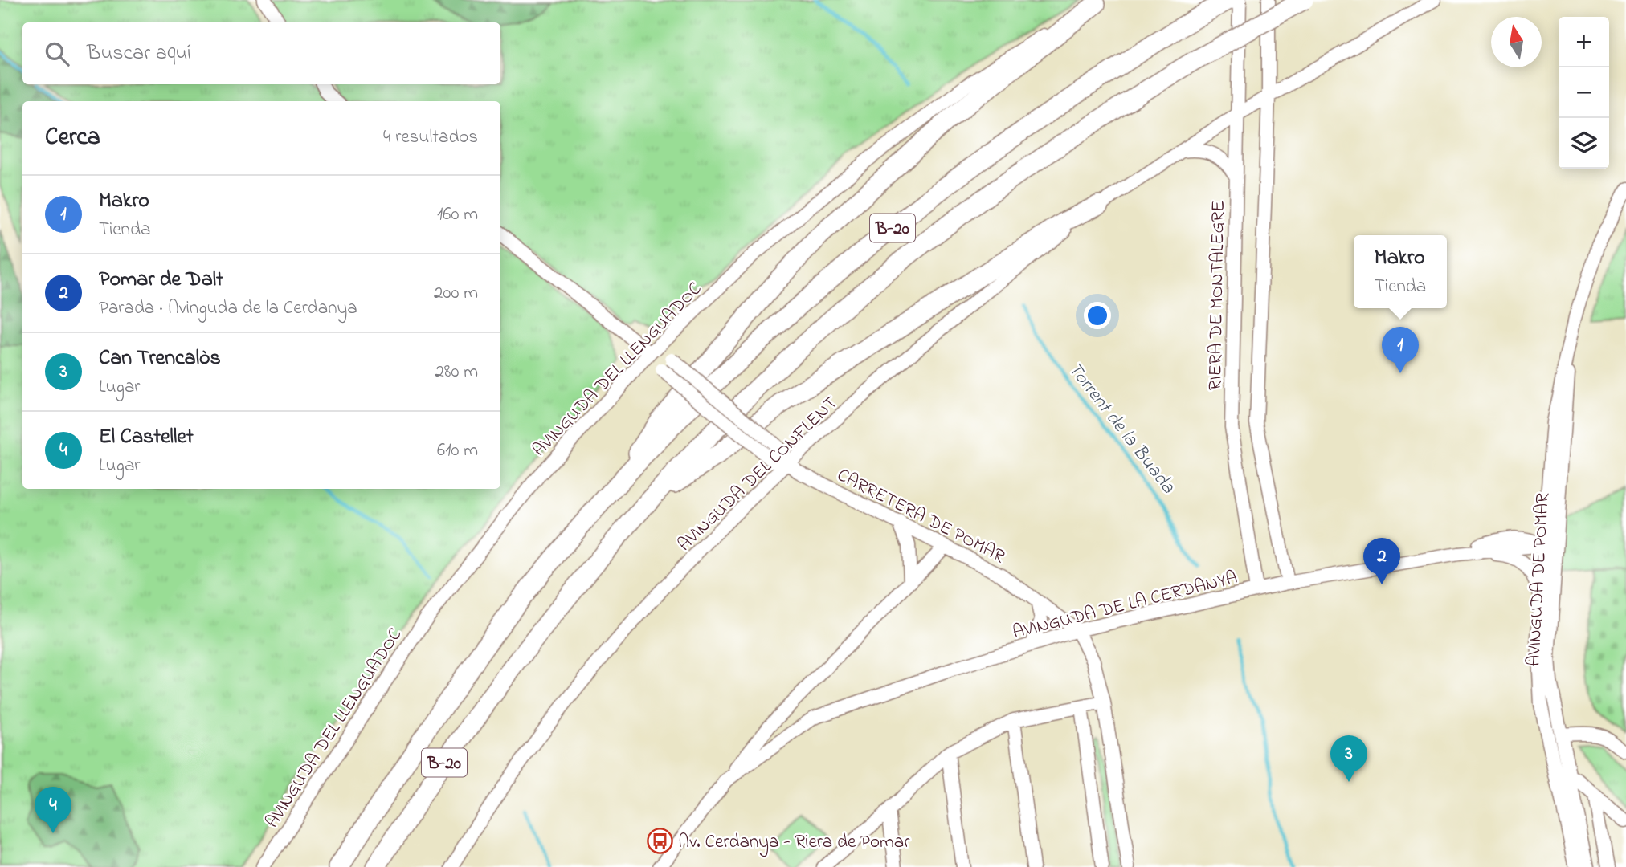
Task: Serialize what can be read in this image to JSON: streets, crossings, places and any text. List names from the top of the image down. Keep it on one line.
{"streets":{"highway":["B-20"],"street":["RIERA DE MONTALEGRE","AVINGUDA DEL LLENGUADOC","AVINGUDA DEL CONFLENT","CARRETERA DE POMAR","AVINGUDA DE POMAR","AVINGUDA DE LA CERDANYA"]},"crossings":[["RIERA DE MONTALEGRE","AVINGUDA DEL CONFLENT"],["RIERA DE MONTALEGRE","AVINGUDA DE LA CERDANYA"],["AVINGUDA DEL LLENGUADOC","CARRETERA DE POMAR"],["AVINGUDA DEL CONFLENT","CARRETERA DE POMAR"],["CARRETERA DE POMAR","AVINGUDA DE LA CERDANYA"],["AVINGUDA DE POMAR","AVINGUDA DE LA CERDANYA"]],"water":["Torrent de la Buada"],"places":{"bus stop":["Av. Cerdanya - Riera de Pomar"]},"north":"top","page":{"map_buttons":["+","−"],"search":"Buscar aquí","heading":["Cerca","4 resultados"],"list":[{"mark":"1","name":"Makro","note":"Tienda","value":"160 m"},{"mark":"2","name":"Pomar de Dalt","note":"Parada · Avinguda de la Cerdanya","value":"200 m"},{"mark":"3","name":"Can Trencalòs","note":"Lugar","value":"280 m"},{"mark":"4","name":"El Castellet","note":"Lugar","value":"610 m"}],"popup":["Makro","Tienda"],"pins":["1","2","3","4"]}}
